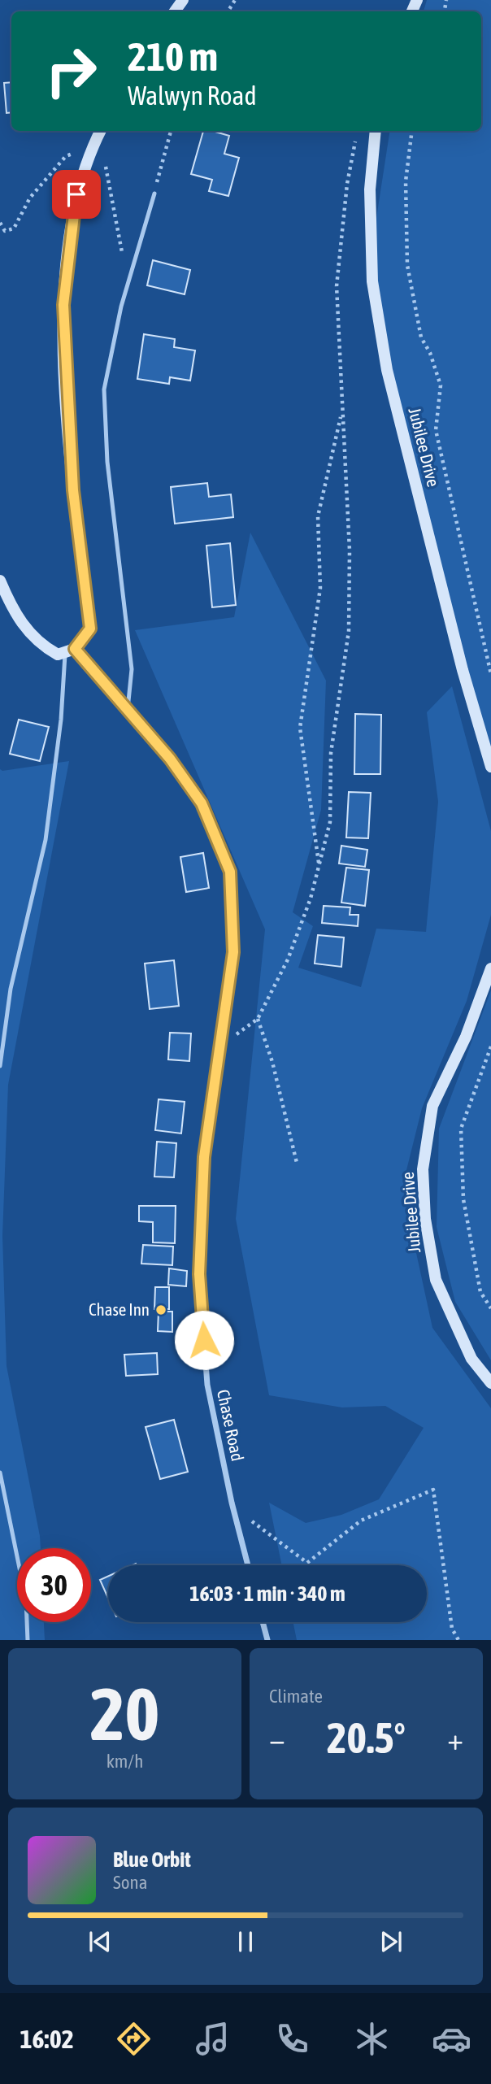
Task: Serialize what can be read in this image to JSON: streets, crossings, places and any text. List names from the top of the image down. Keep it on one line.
{"streets":{"main road":["Jubilee Drive"],"street":["Chase Road"]},"places":["Chase Inn"],"page":{"turn":["210 m","Walwyn Road"],"limit":"30","trip":"16:03 · 1 min · 340 m","tile":[["20","km/h"],"Climate"],"heat":["−","20.5°","+"],"song":["Blue Orbit","Sona"],"tabs":"16:02"}}
